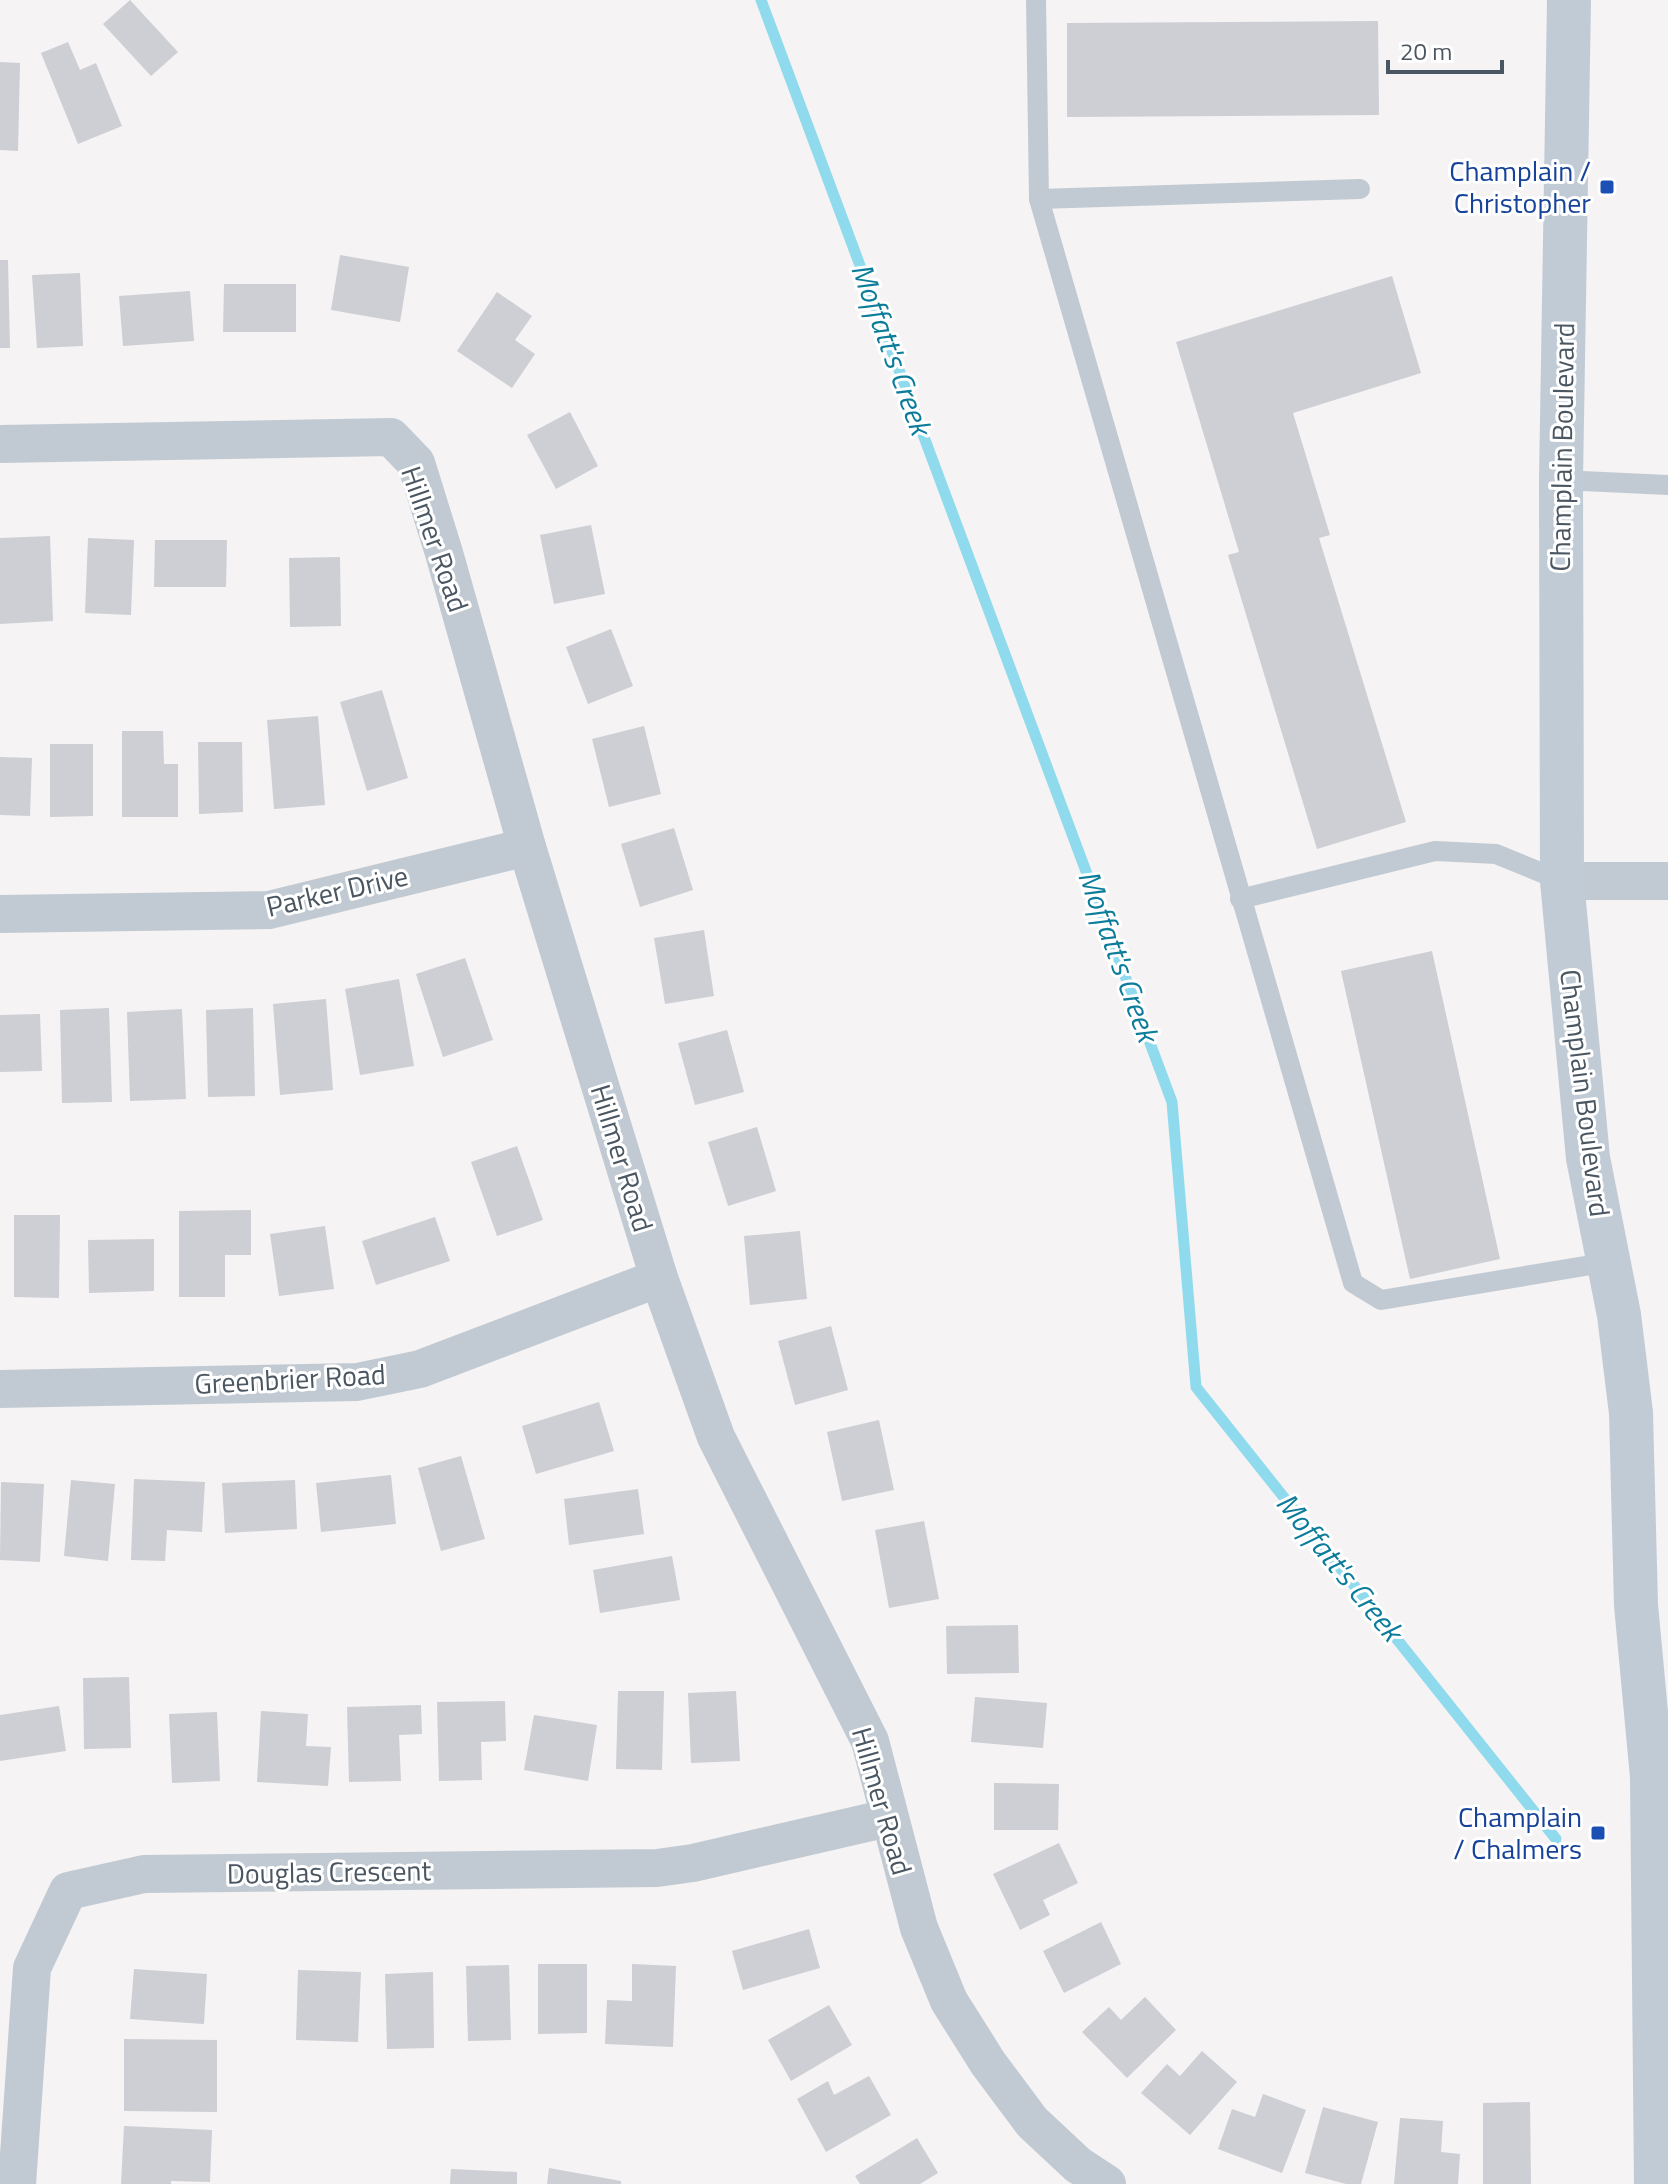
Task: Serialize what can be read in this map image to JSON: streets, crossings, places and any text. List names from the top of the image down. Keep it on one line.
{"streets":{"street":["Champlain Boulevard","Hillmer Road","Parker Drive","Greenbrier Road","Douglas Crescent"]},"crossings":[["Hillmer Road","Parker Drive"],["Hillmer Road","Greenbrier Road"],["Hillmer Road","Douglas Crescent"]],"water":["Moffatt's Creek"],"places":{"transit":["Champlain / Christopher","Champlain / Chalmers"]},"scale_bar":"20 m"}
